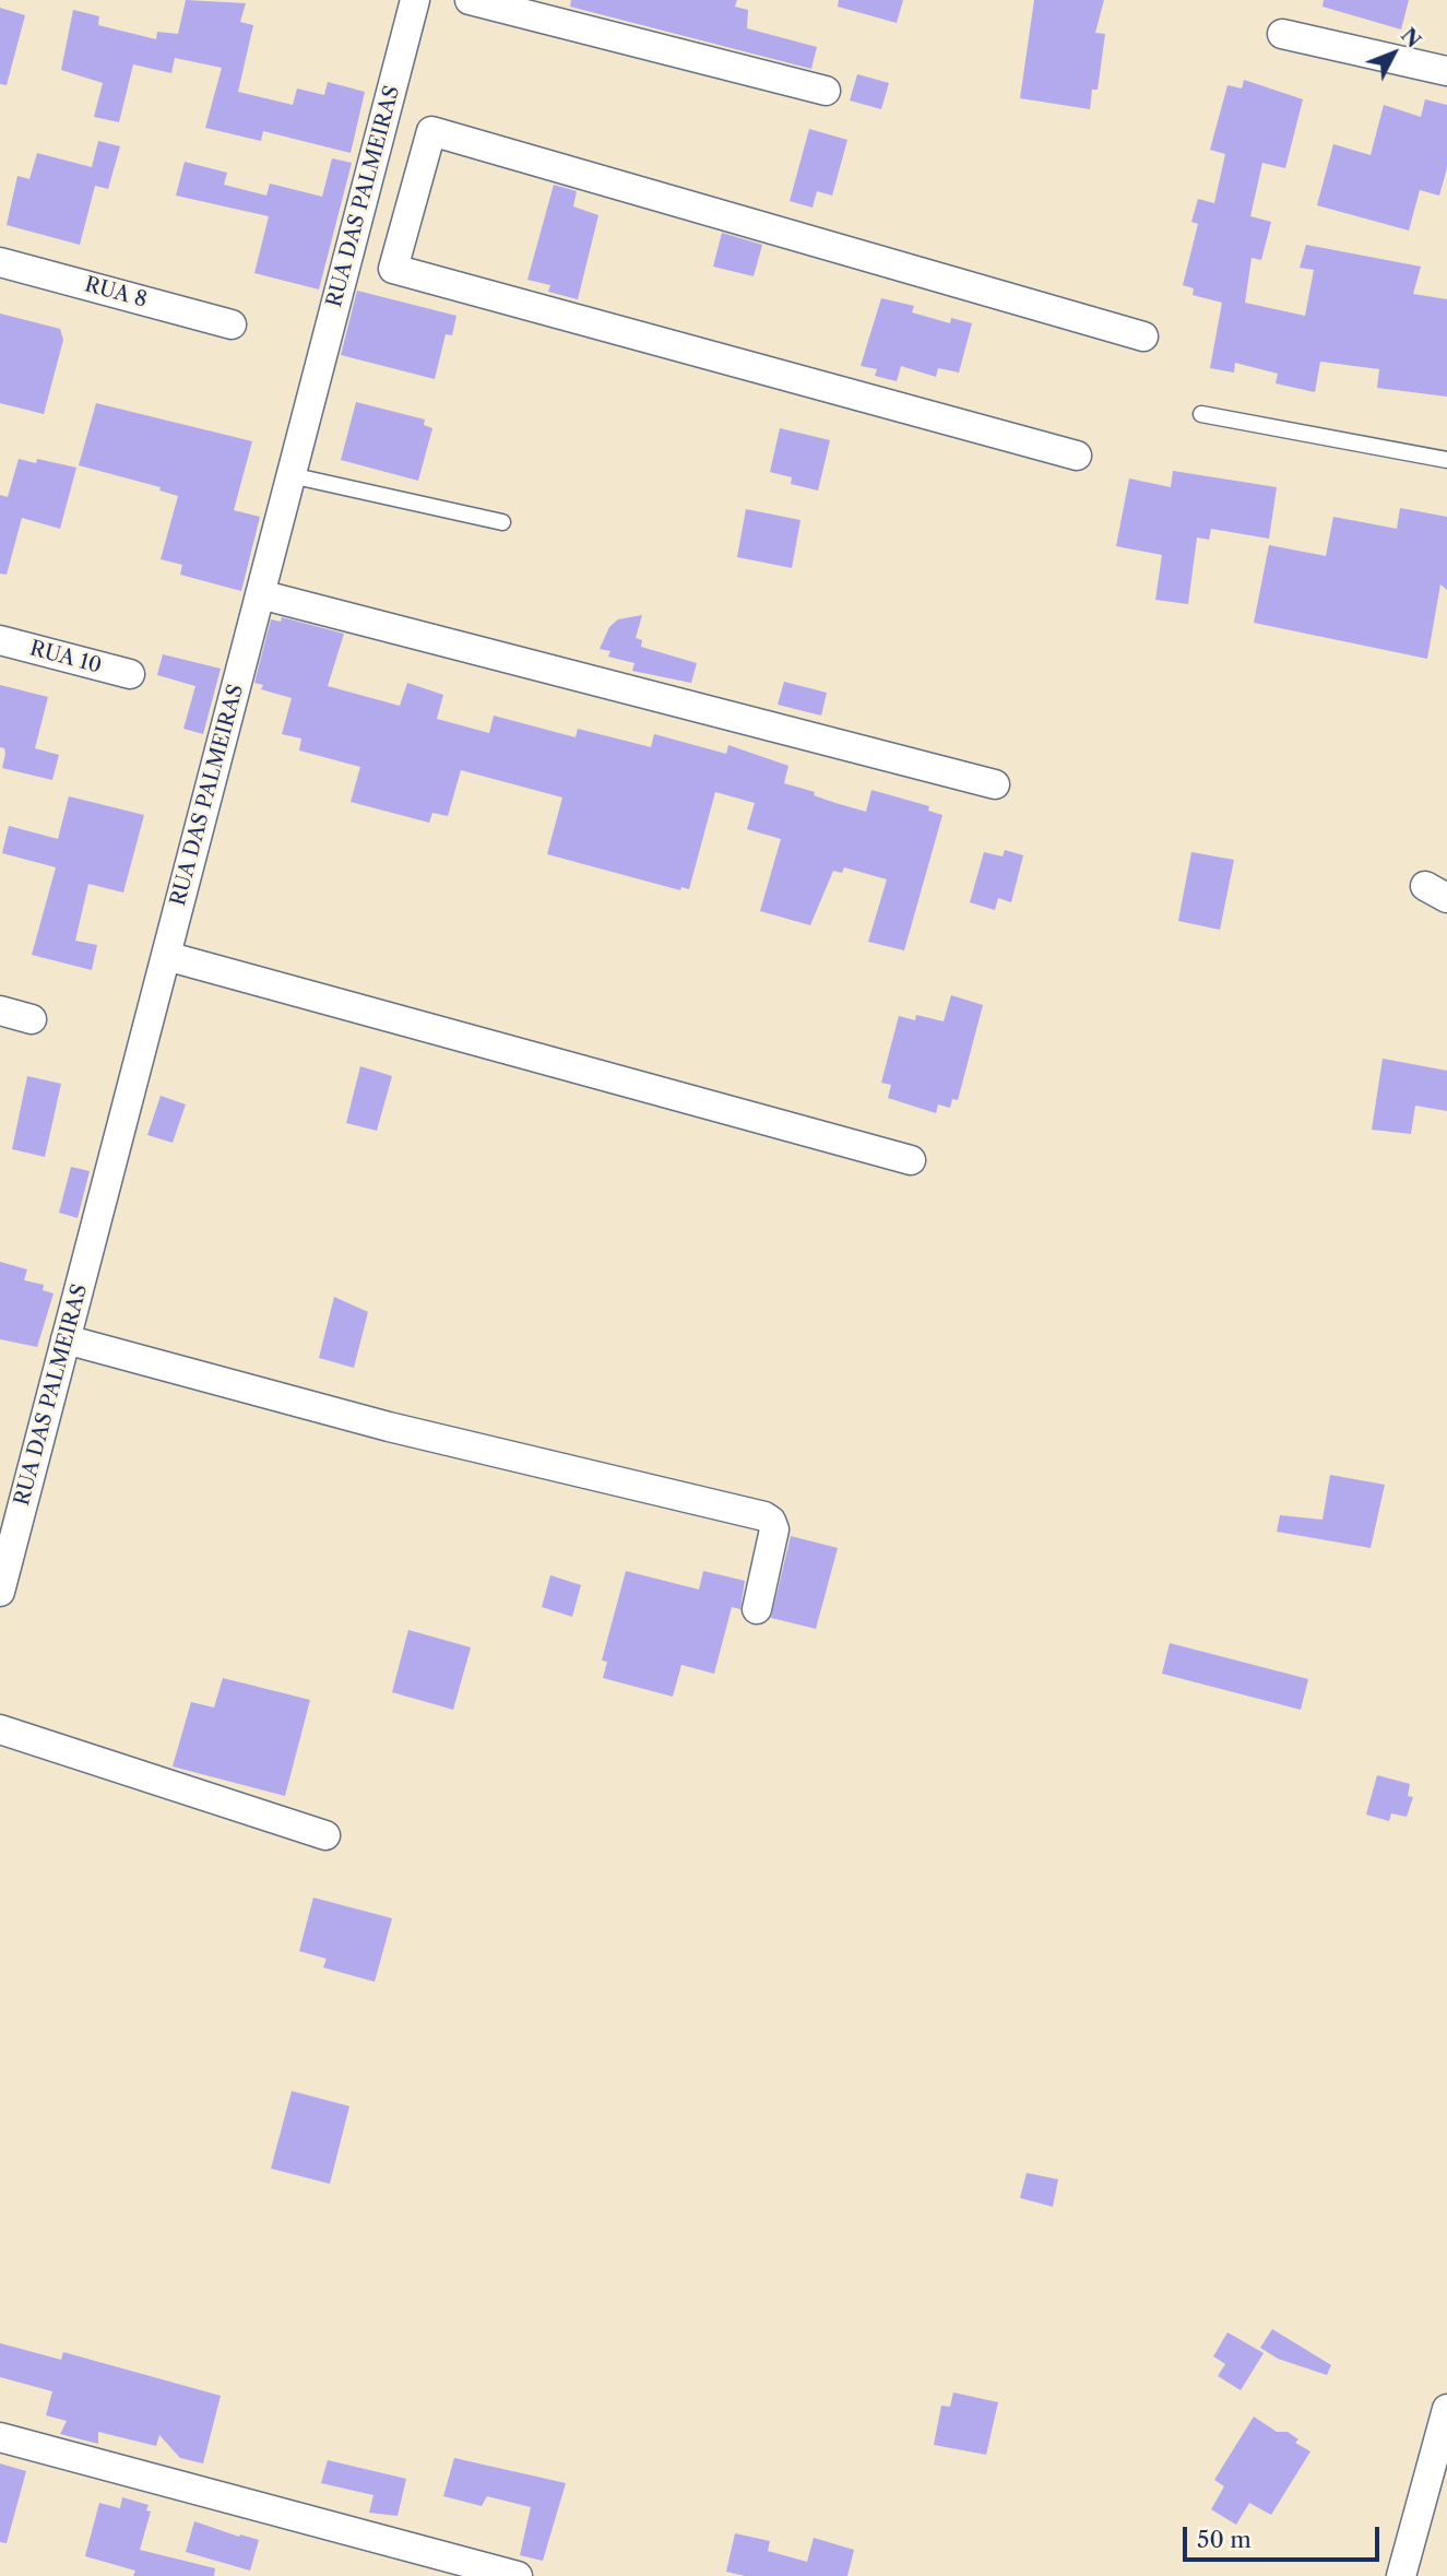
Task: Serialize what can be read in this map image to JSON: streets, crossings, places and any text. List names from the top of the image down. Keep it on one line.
{"streets":{"street":["RUA DAS PALMEIRAS","RUA 8","RUA 10"]},"scale_bar":"50 m","north":"top right"}
